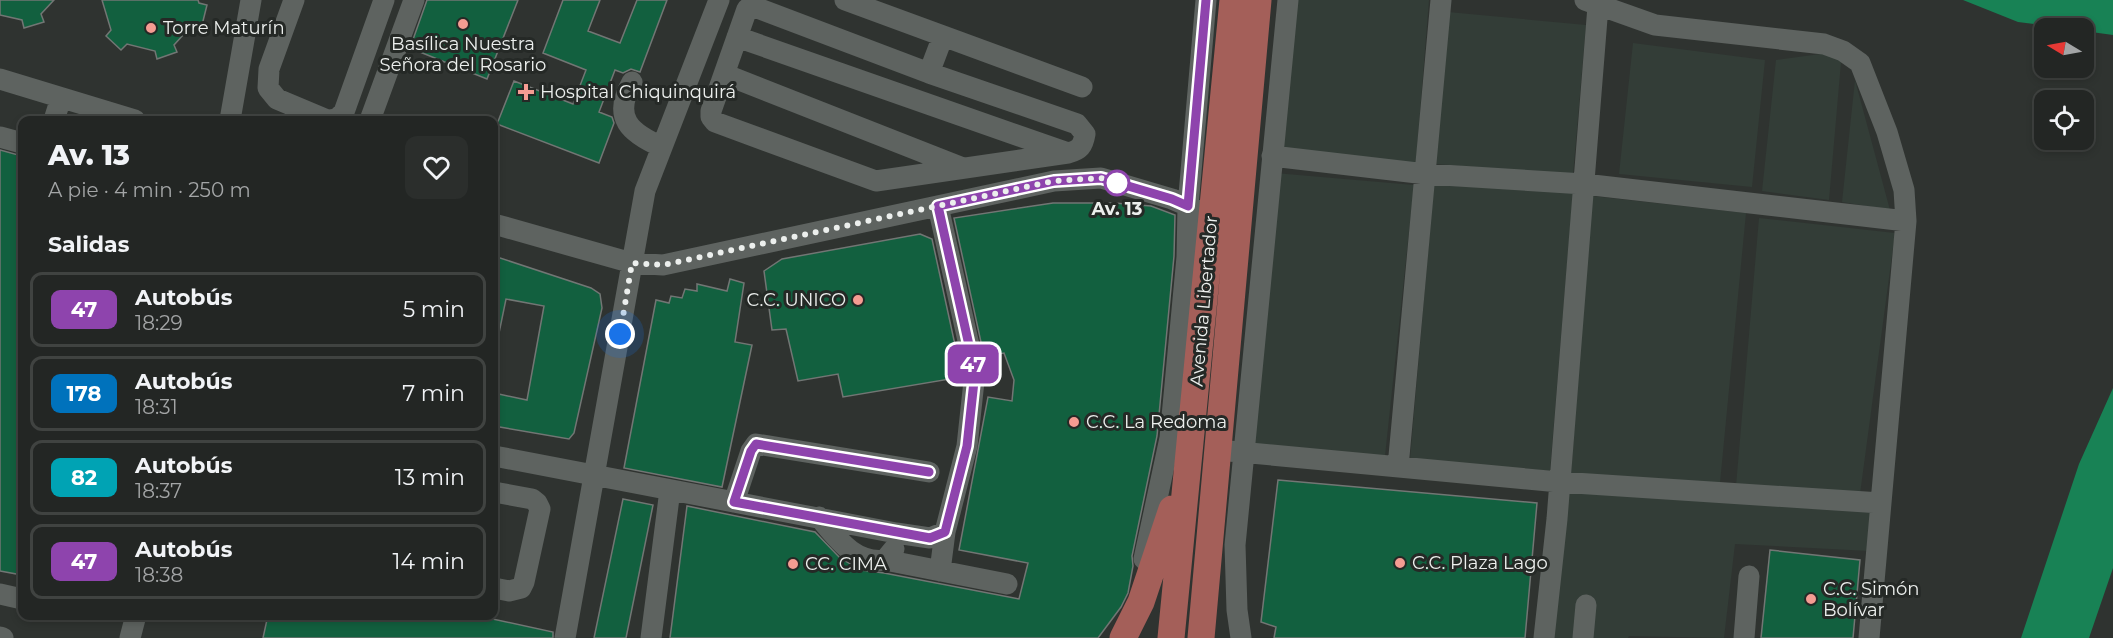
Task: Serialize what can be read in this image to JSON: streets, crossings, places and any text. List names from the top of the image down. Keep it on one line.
{"streets":{"main road":["Avenida Libertador"]},"places":{"other":["Basílica Nuestra Señora del Rosario","Torre Maturín","Av. 13","C.C. UNICO","C.C. La Redoma","C.C. Plaza Lago","CC. CIMA","C.C. Simón Bolívar"],"health":["Hospital Chiquinquirá"]},"lines":["bus line 47"],"north":"left","page":{"on_map":"47","heading":[["Av. 13","A pie · 4 min · 250 m"],"Salidas"],"list":[{"mark":"47","name":"Autobús","note":"18:29","value":"5 min"},{"mark":"178","name":"Autobús","note":"18:31","value":"7 min"},{"mark":"82","name":"Autobús","note":"18:37","value":"13 min"},{"mark":"47","name":"Autobús","note":"18:38","value":"14 min"}]}}
